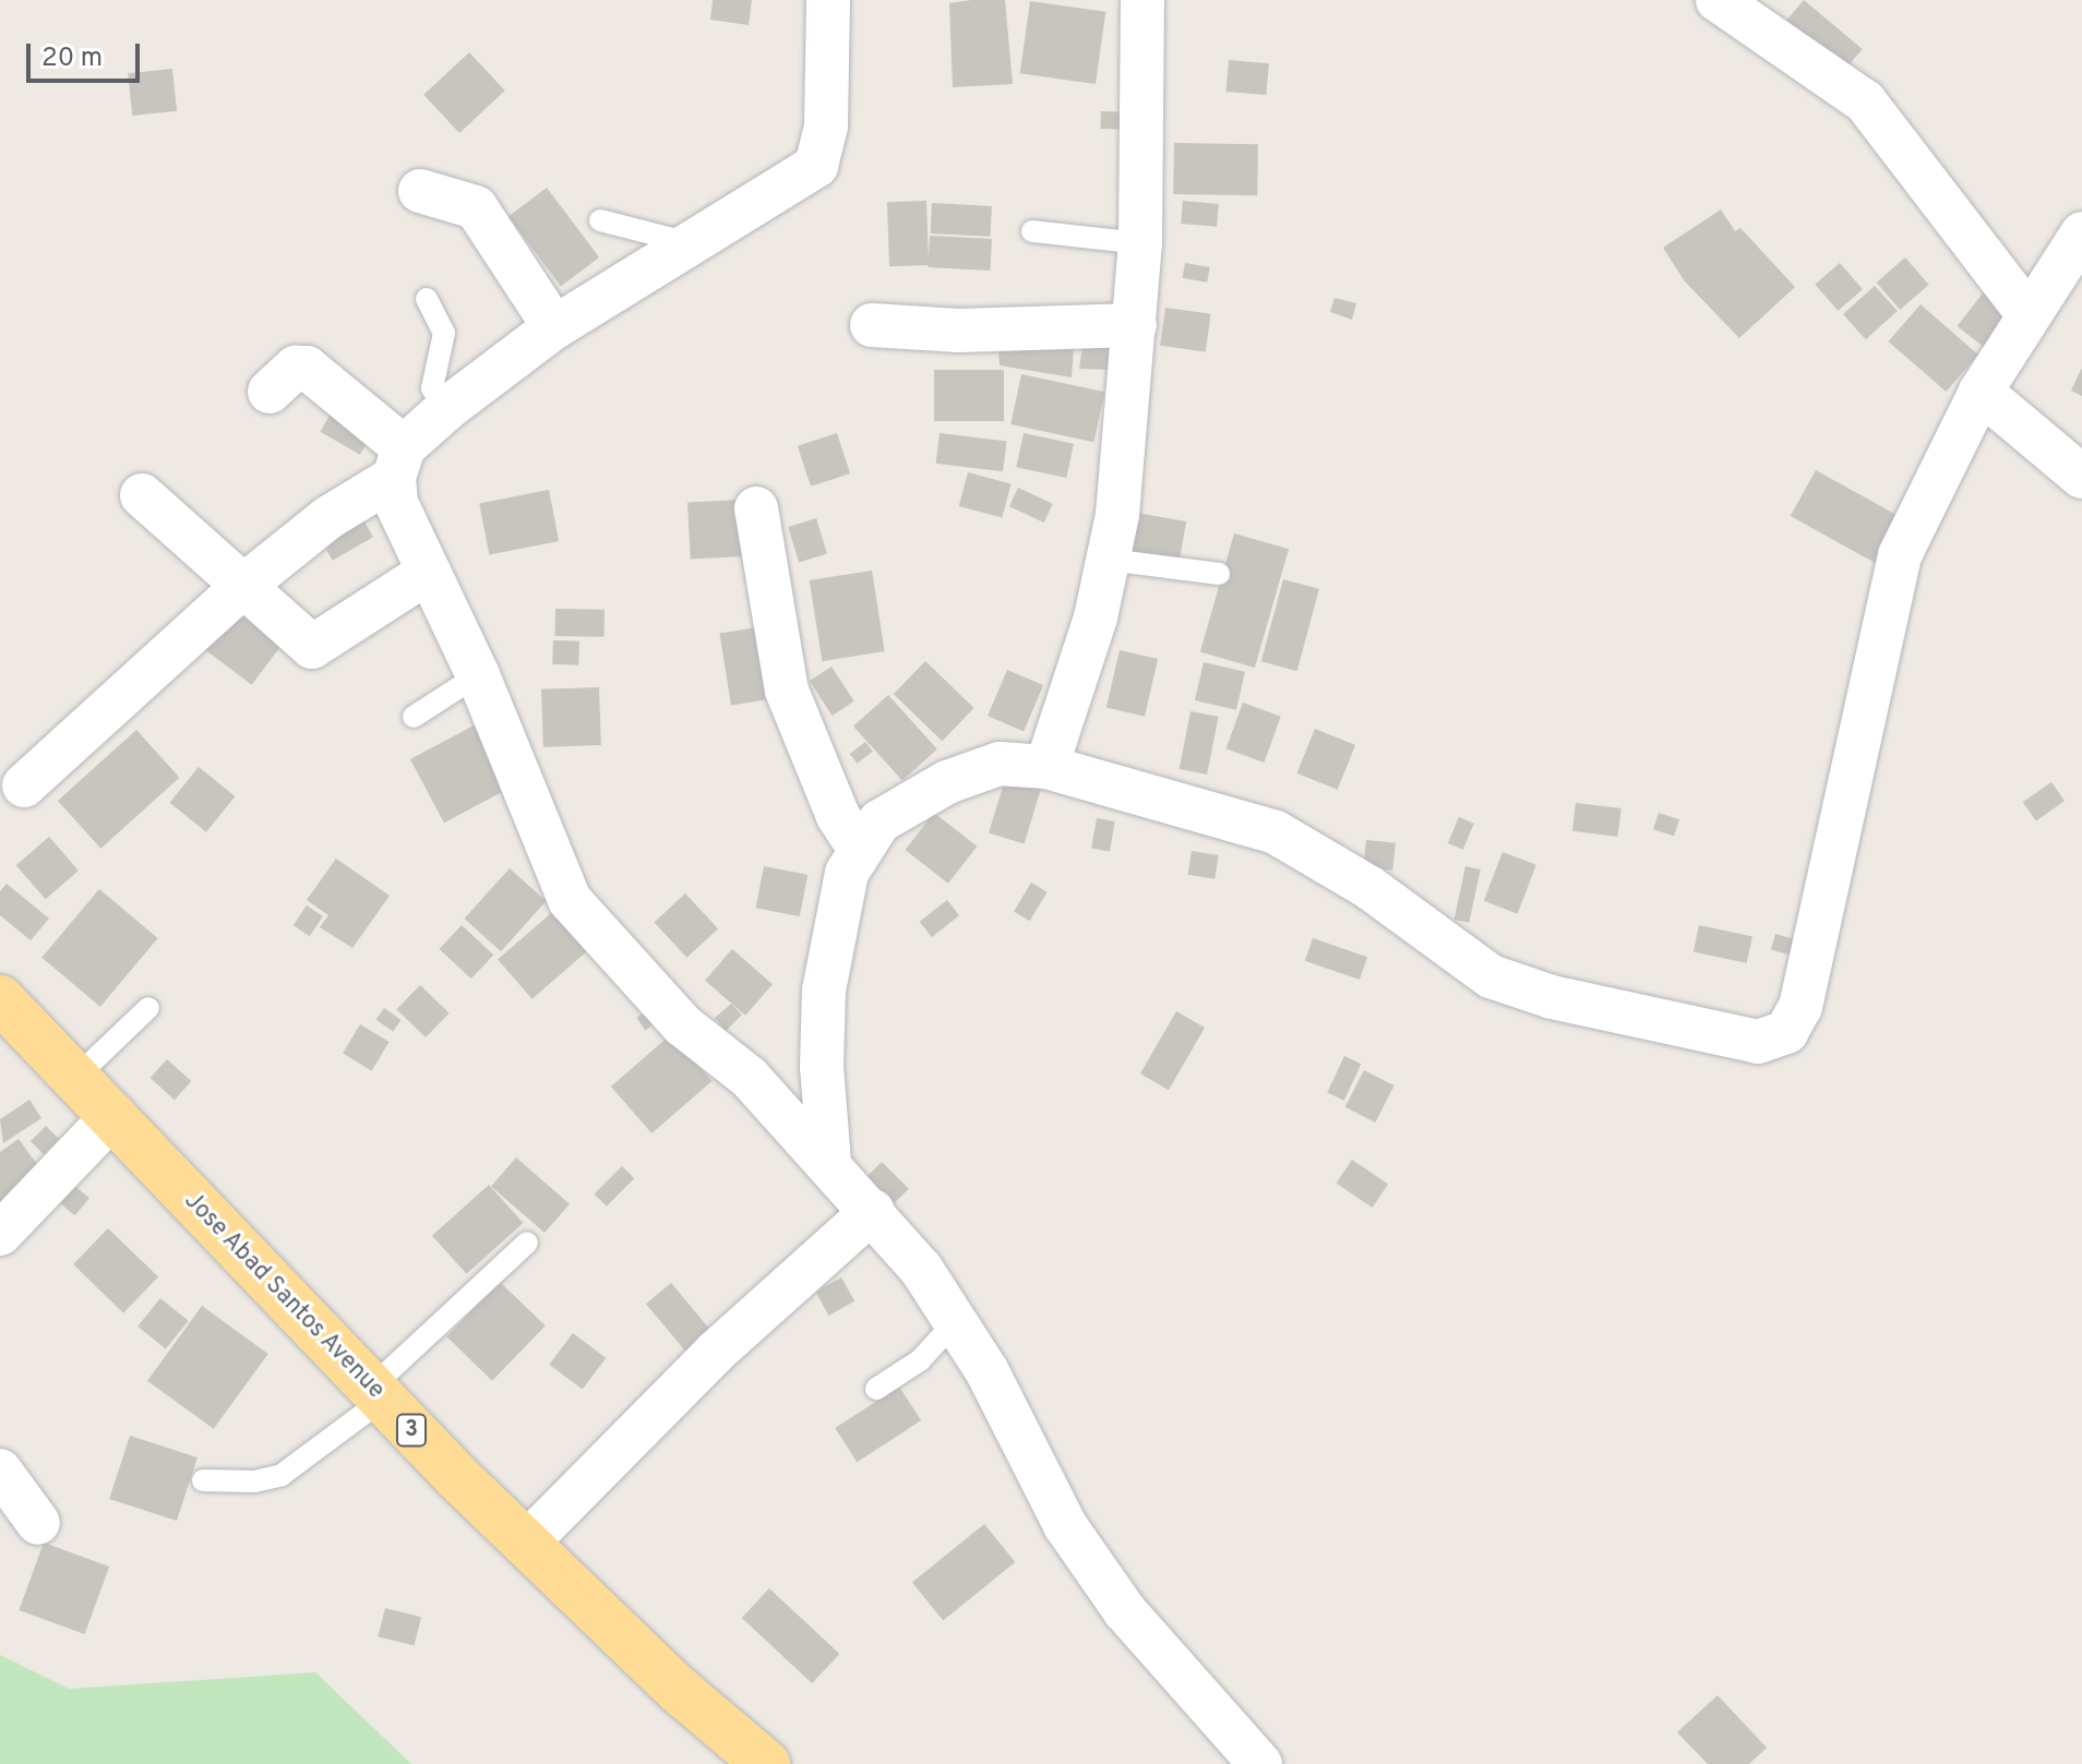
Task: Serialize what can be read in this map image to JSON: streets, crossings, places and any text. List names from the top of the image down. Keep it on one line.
{"streets":{"highway":["Jose Abad Santos Avenue","3"]},"scale_bar":"20 m"}
